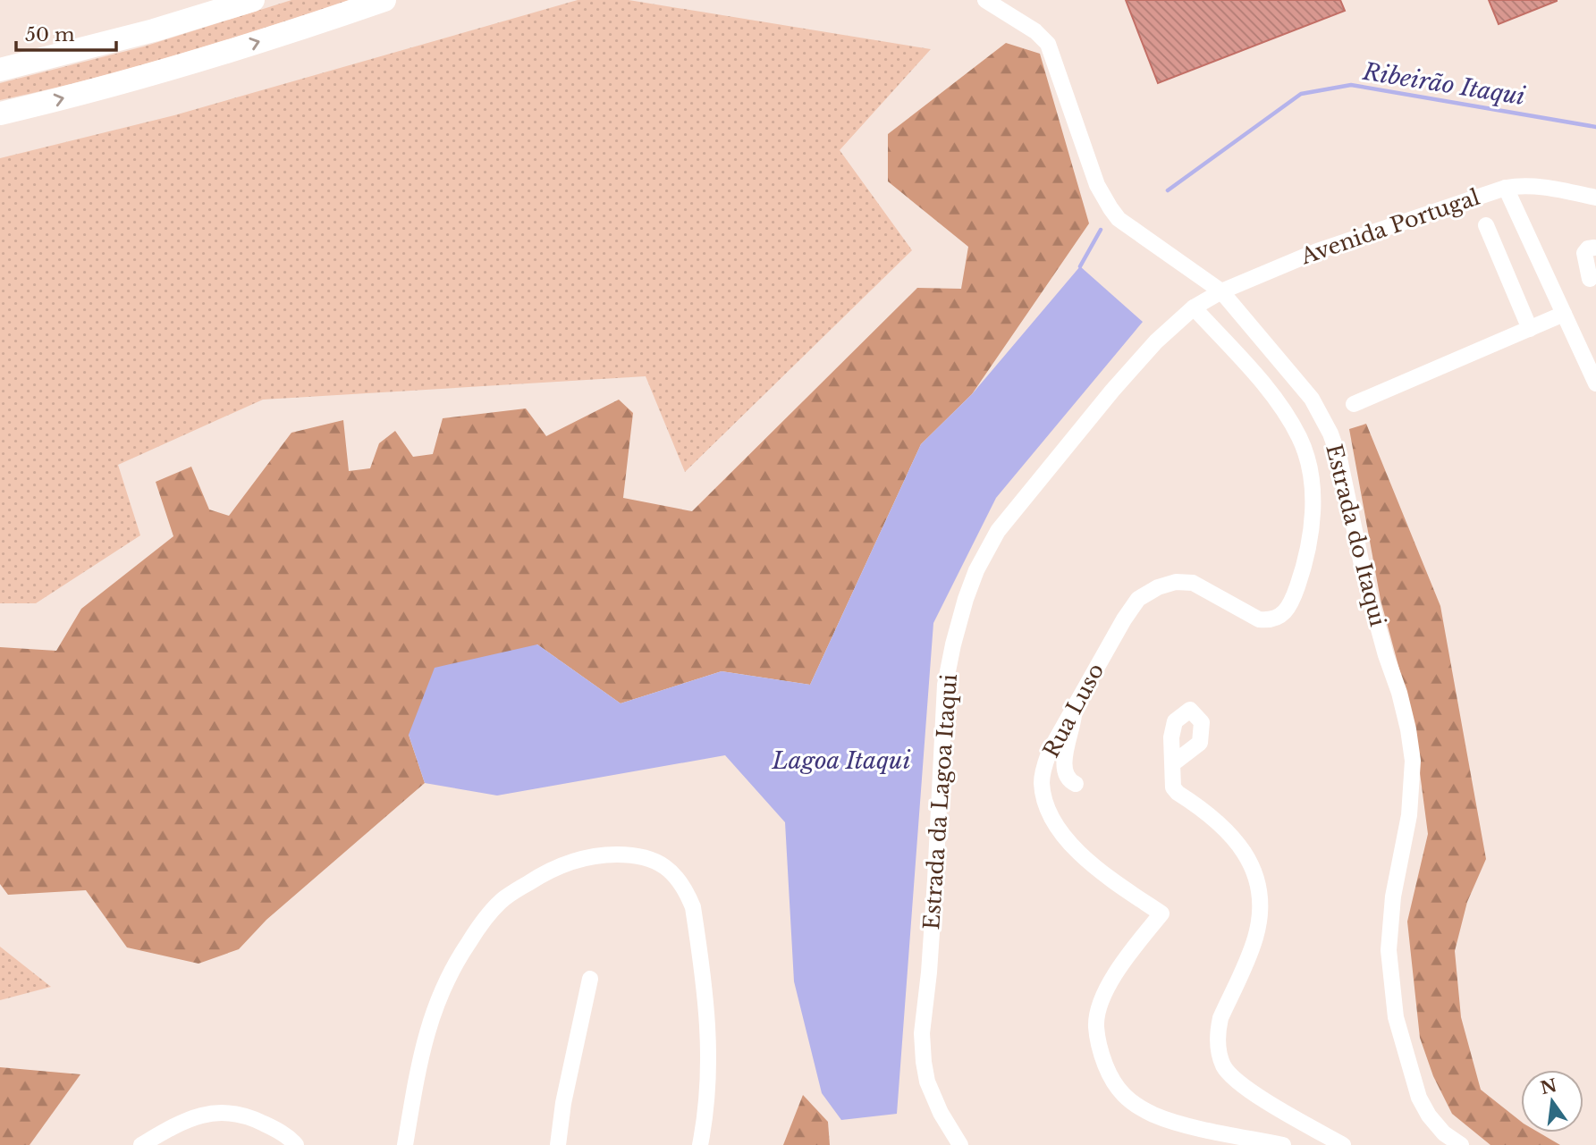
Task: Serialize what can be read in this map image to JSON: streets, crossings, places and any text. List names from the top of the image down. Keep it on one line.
{"streets":{"street":["Avenida Portugal","Estrada do Itaqui","Rua Luso","Estrada da Lagoa Itaqui"]},"crossings":[["Avenida Portugal","Estrada do Itaqui"],["Avenida Portugal","Rua Luso"],["Avenida Portugal","Estrada da Lagoa Itaqui"],["Rua Luso","Estrada da Lagoa Itaqui"]],"water":["Ribeirão Itaqui","Lagoa Itaqui"],"scale_bar":"50 m","north":"top"}
